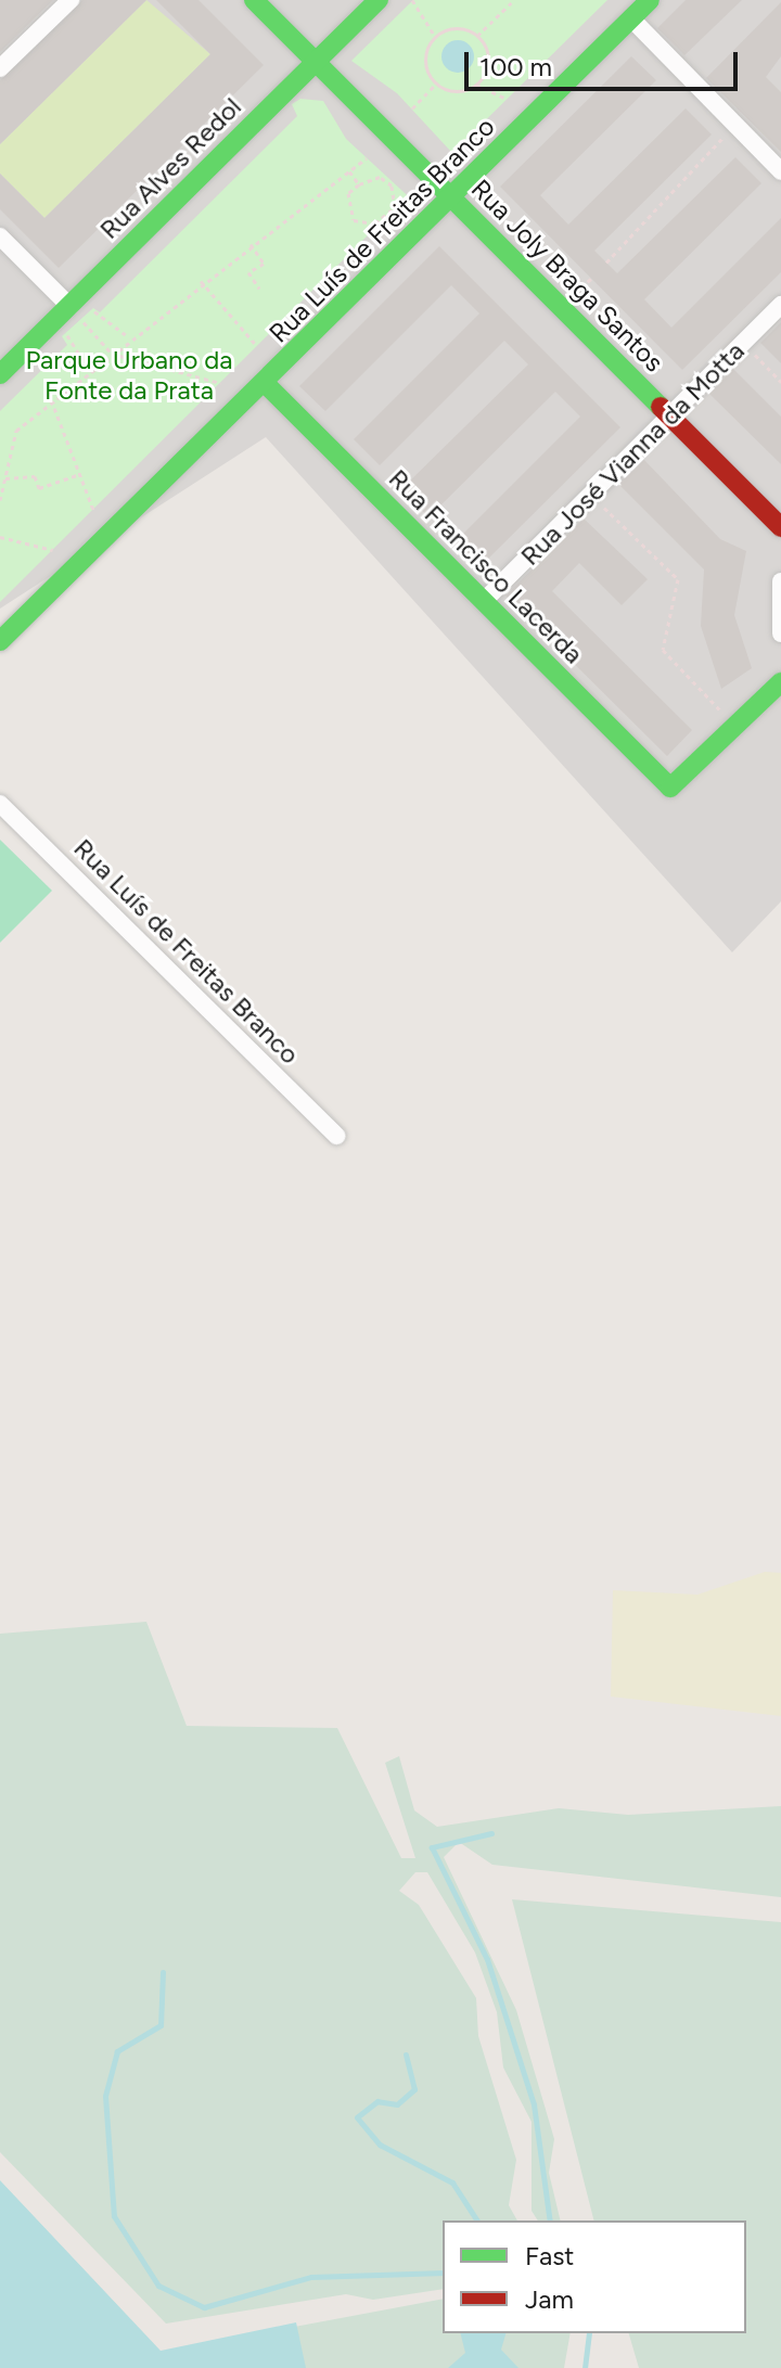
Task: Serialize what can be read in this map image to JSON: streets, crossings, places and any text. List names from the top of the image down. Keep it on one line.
{"streets":{"street":["Rua Alves Redol","Rua Luís de Freitas Branco","Rua Joly Braga Santos","Rua José Vianna da Motta","Rua Francisco Lacerda"]},"crossings":[["Rua Alves Redol","Rua Joly Braga Santos"],["Rua Luís de Freitas Branco","Rua Joly Braga Santos"],["Rua Luís de Freitas Branco","Rua Francisco Lacerda"],["Rua Joly Braga Santos","Rua José Vianna da Motta"],["Rua José Vianna da Motta","Rua Francisco Lacerda"]],"parks":["Parque Urbano da Fonte da Prata"],"legend":["Fast","Jam"],"scale_bar":"100 m"}
